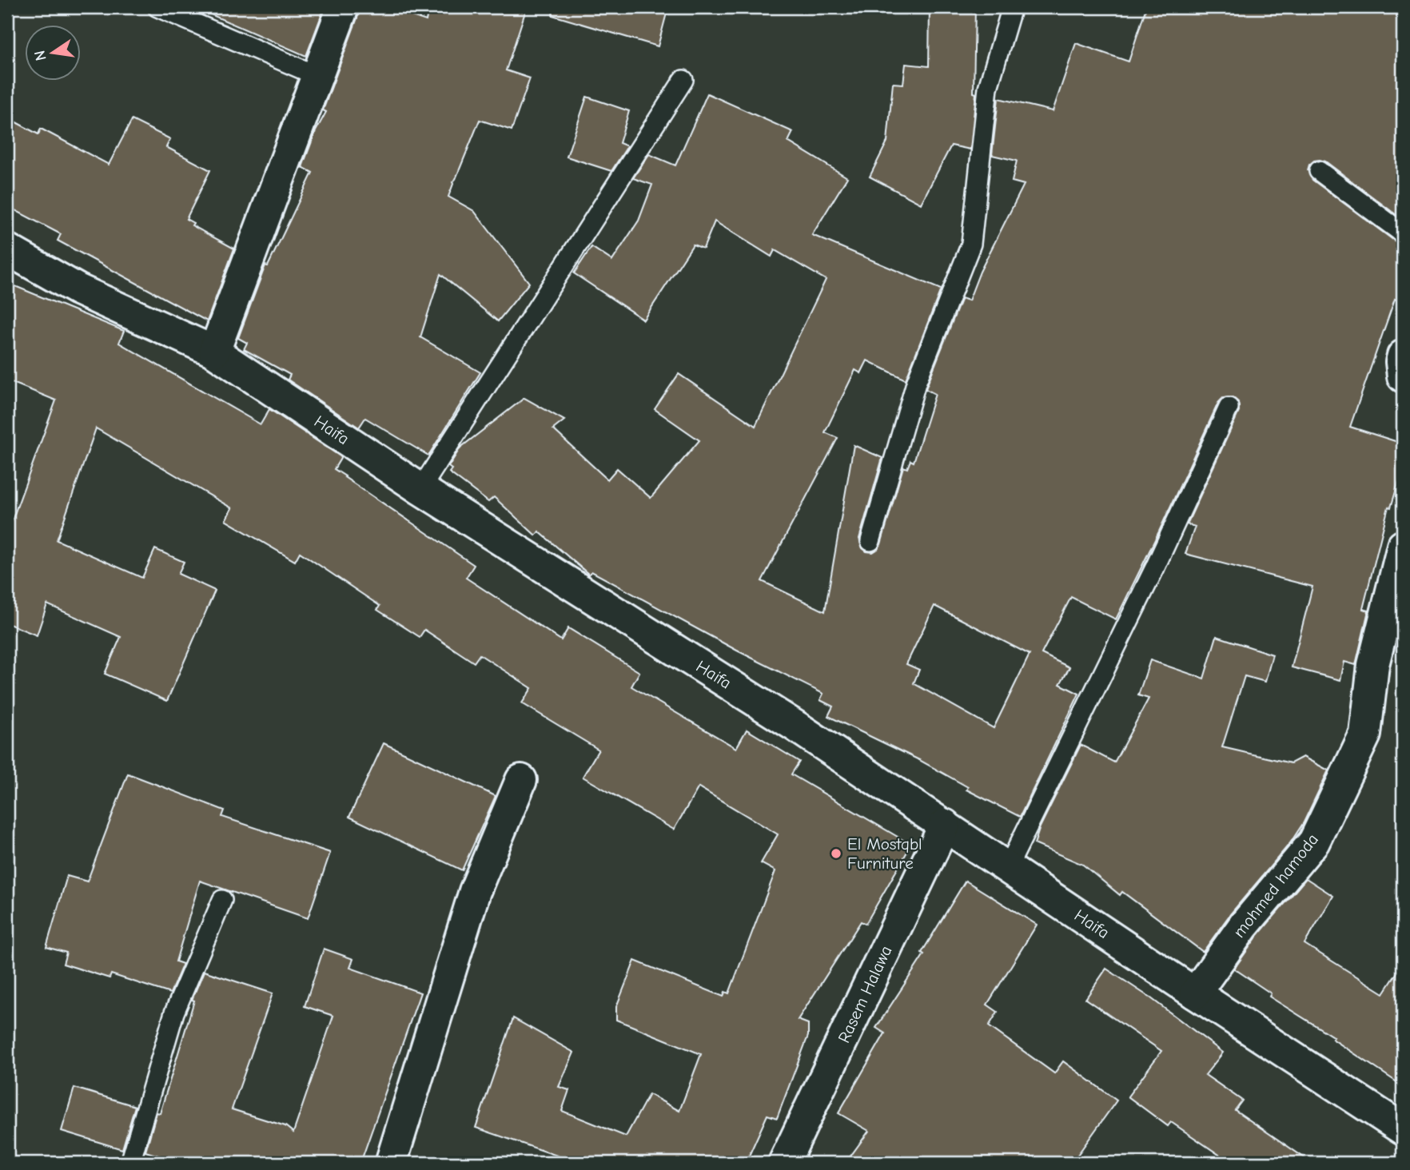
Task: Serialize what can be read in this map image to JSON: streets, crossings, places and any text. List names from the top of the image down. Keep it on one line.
{"streets":{"street":["Haifa","mohmed hamoda","Rasem Halawa"]},"crossings":[["Haifa","mohmed hamoda"],["Haifa","Rasem Halawa"]],"places":["El Mostqbl Furniture"],"north":"left"}
